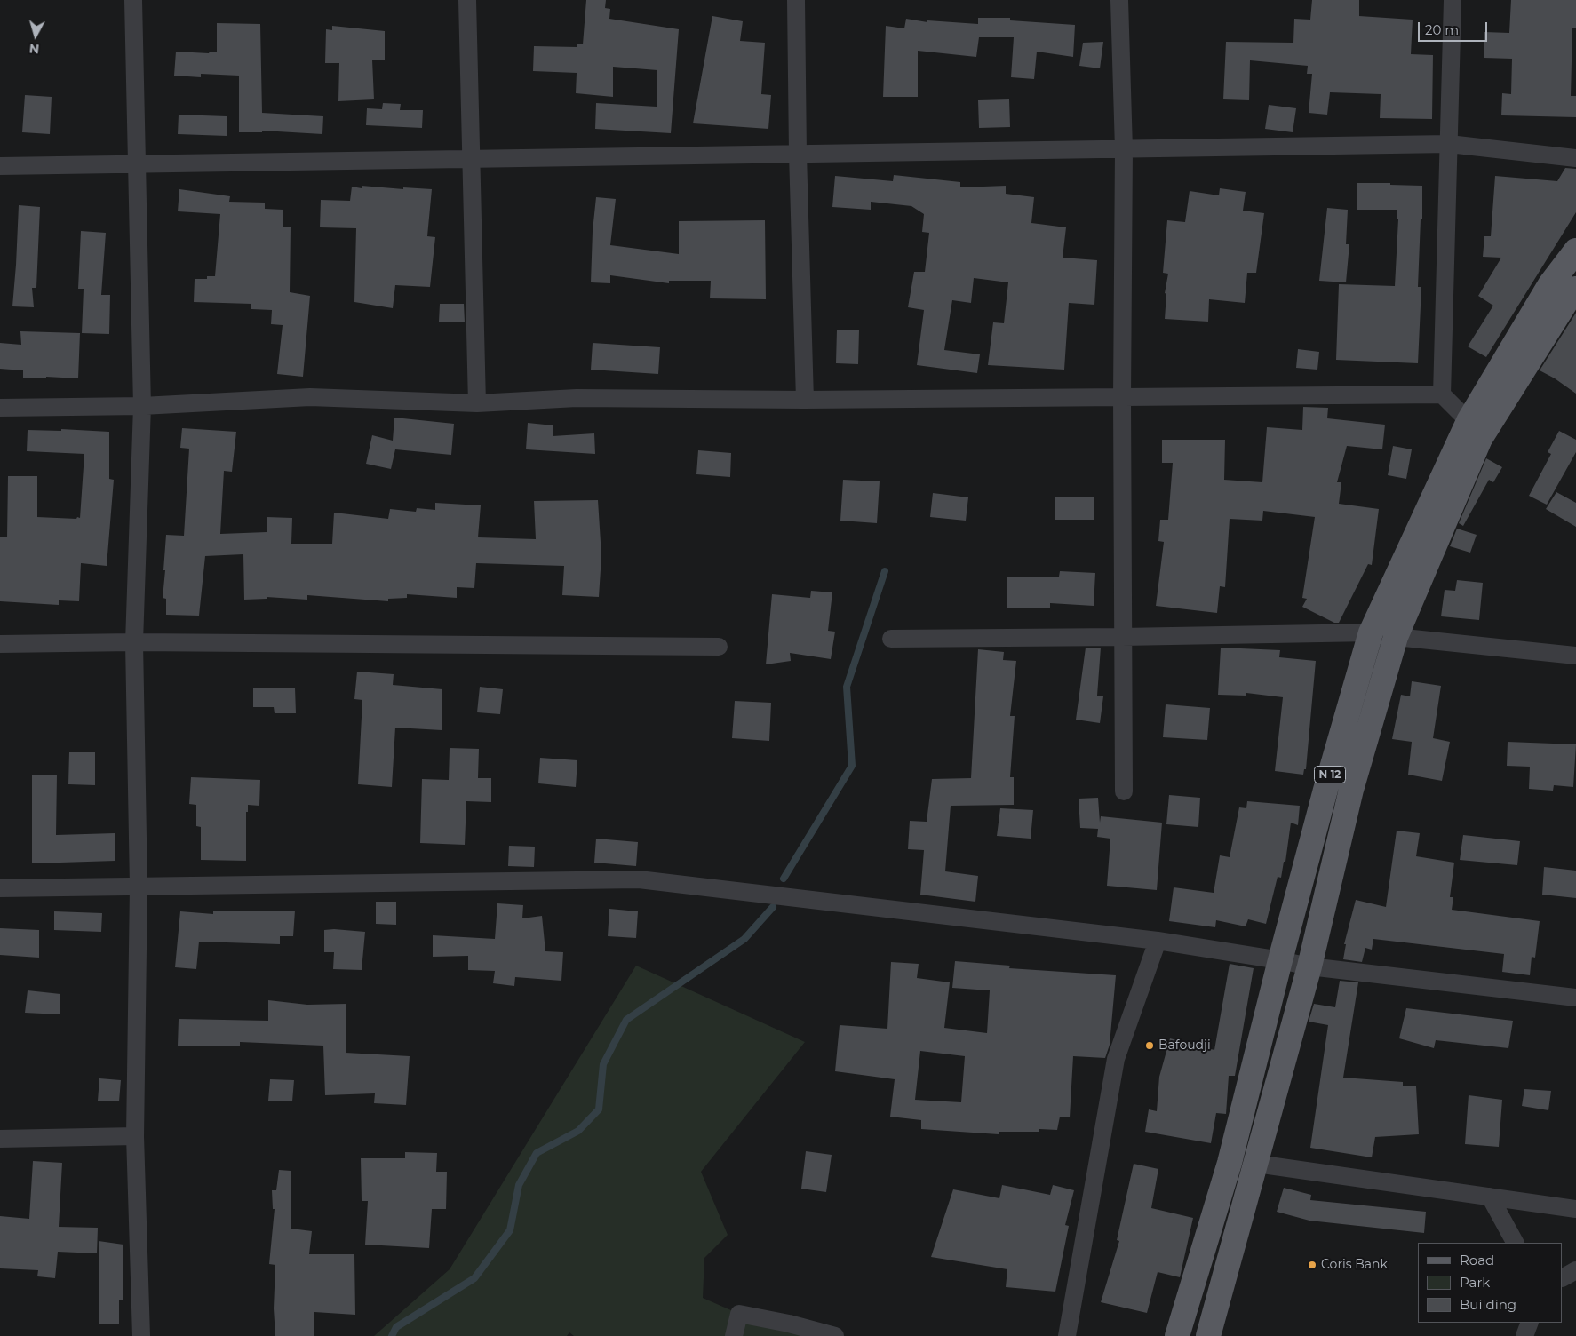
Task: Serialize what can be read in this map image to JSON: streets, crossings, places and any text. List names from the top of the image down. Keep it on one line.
{"streets":{"main road":["N 12"]},"places":["Bafoudji","Coris Bank"],"legend":["Road","Park","Building"],"scale_bar":"20 m","north":"bottom"}
